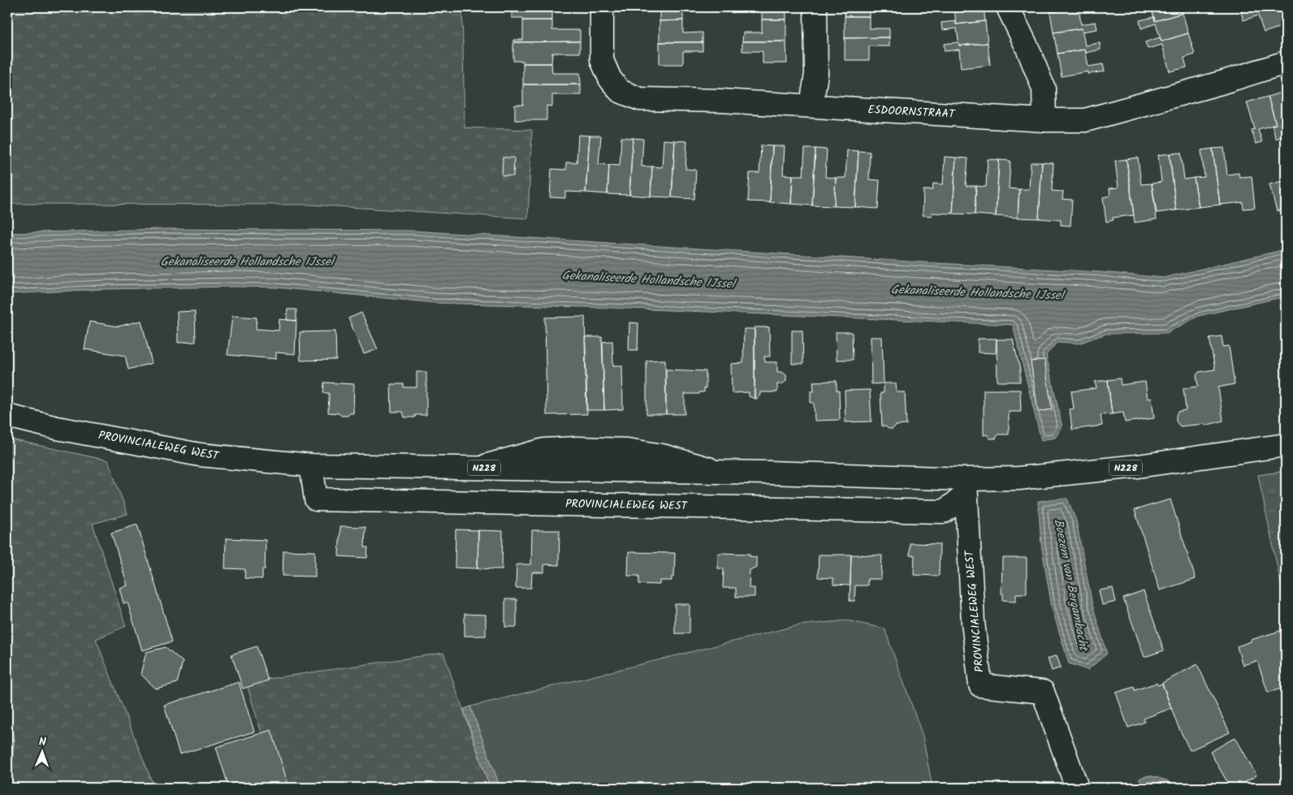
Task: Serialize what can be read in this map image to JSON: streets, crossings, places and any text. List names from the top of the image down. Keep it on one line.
{"streets":{"street":["ESDOORNSTRAAT","PROVINCIALEWEG WEST","N228"]},"water":["Gekanaliseerde Hollandsche IJssel","Boezem van Bergambacht"],"north":"top"}
